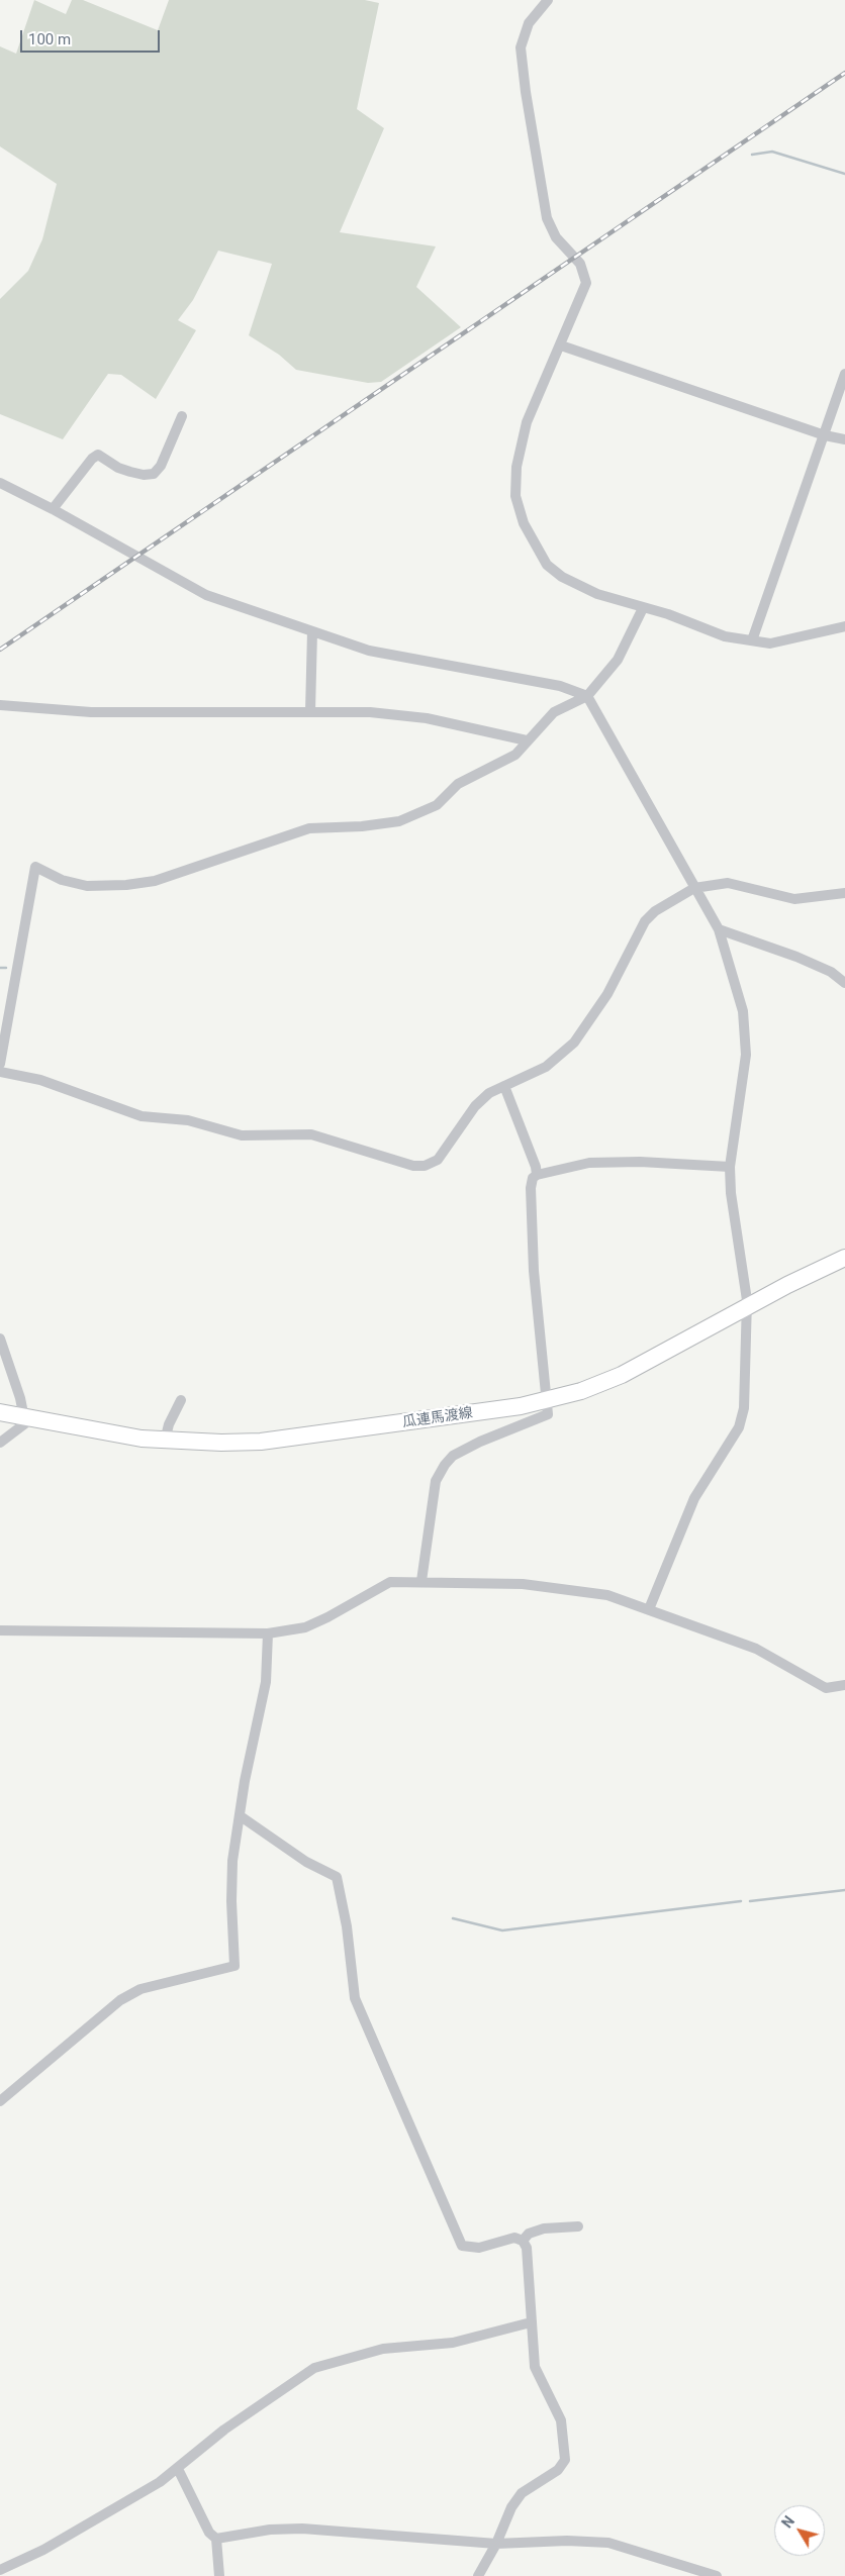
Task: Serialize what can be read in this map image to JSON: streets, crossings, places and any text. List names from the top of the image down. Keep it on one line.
{"streets":{"main road":["瓜連馬渡線"]},"scale_bar":"100 m","north":"top left"}
